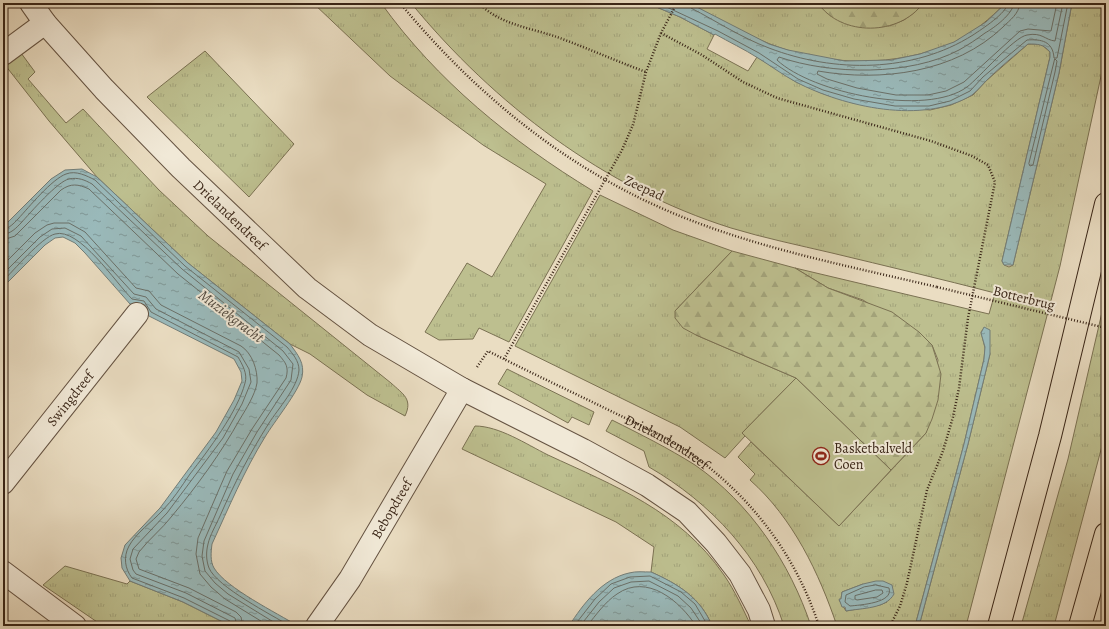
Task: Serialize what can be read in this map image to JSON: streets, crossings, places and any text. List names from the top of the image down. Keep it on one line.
{"streets":{"street":["Drielandendreef","Swingdreef","Bebopdreef"],"path":["Zeepad","Botterbrug"]},"crossings":[["Zeepad","Botterbrug"],["Drielandendreef","Bebopdreef"]],"water":["Muziekgracht"],"places":{"sports":["Basketbalveld Coen"]}}
